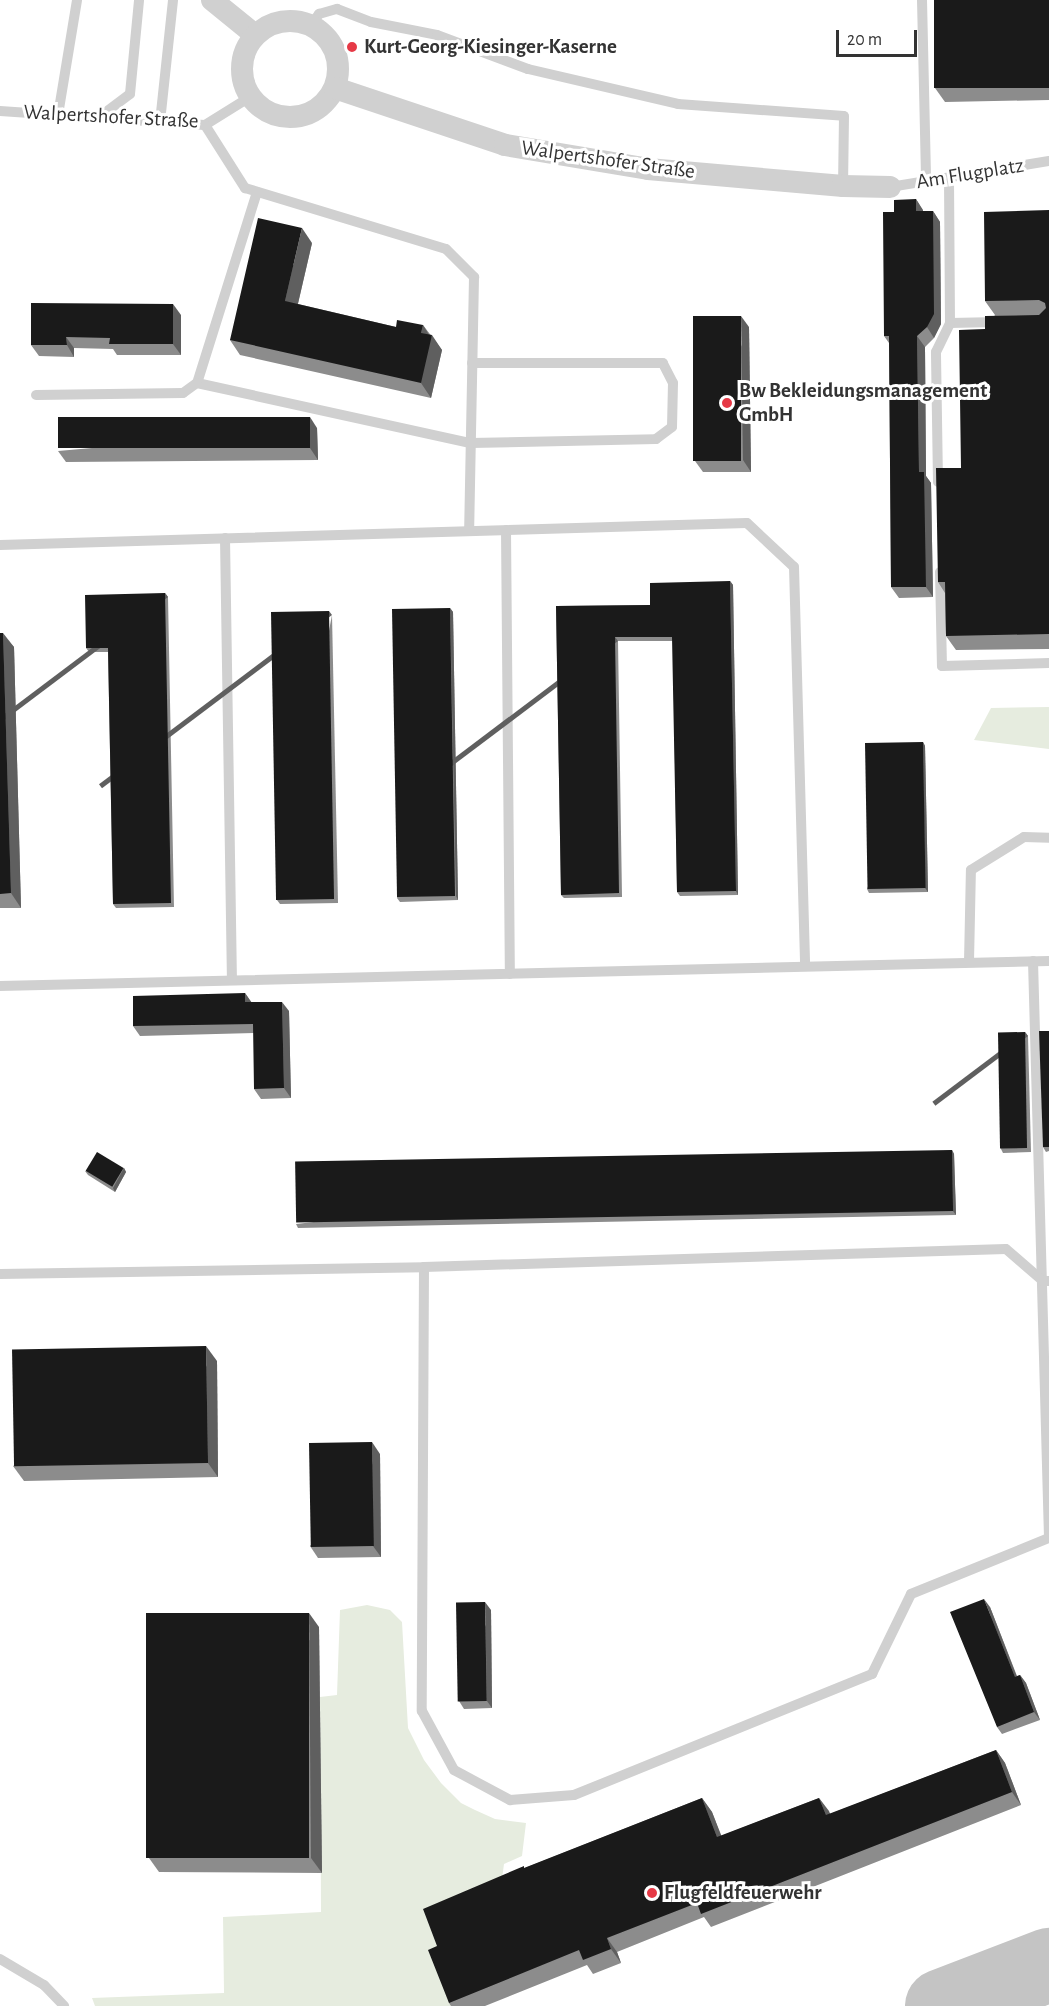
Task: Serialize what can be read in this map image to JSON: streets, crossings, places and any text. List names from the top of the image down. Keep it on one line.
{"streets":{"street":["Walpertshofer Straße"],"lane":["Am Flugplatz"]},"crossings":[["Walpertshofer Straße","Am Flugplatz"]],"places":["Kurt-Georg-Kiesinger-Kaserne","Bw Bekleidungsmanagement GmbH","Flugfeldfeuerwehr"],"scale_bar":"20 m"}
